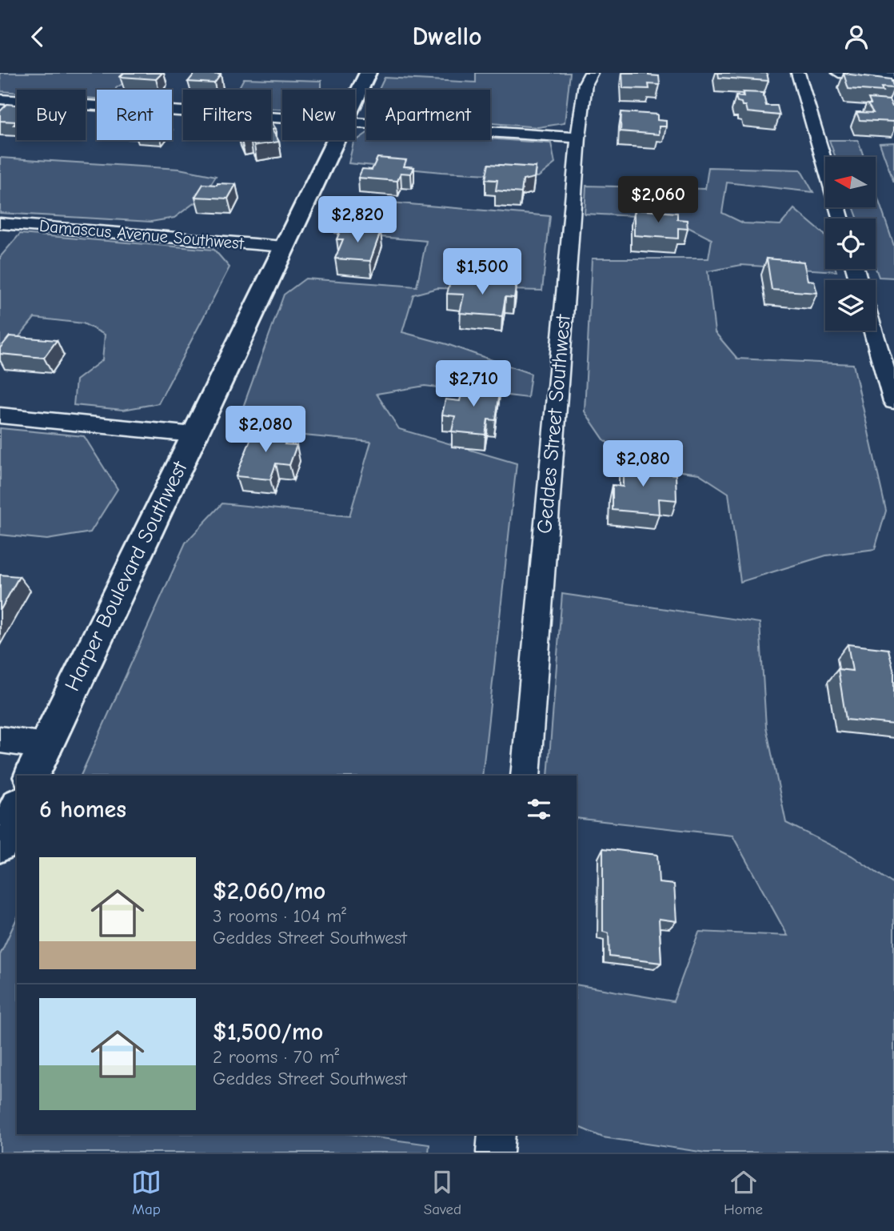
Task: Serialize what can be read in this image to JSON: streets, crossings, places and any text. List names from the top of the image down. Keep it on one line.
{"streets":{"street":["Damascus Avenue Southwest","Geddes Street Southwest","Harper Boulevard Southwest"]},"crossings":[["Damascus Avenue Southwest","Harper Boulevard Southwest"]],"north":"left","page":{"header":"Dwello","chip":["Buy","Rent","Filters","New","Apartment"],"price":["$2,060","$2,820","$1,500","$2,710","$2,080","$2,080"],"heading":"6 homes","list":[{"name":"$2,060/mo","note":"3 rooms · 104 m² · Geddes Street Southwest"},{"name":"$1,500/mo","note":"2 rooms · 70 m² · Geddes Street Southwest"}],"tabs":["Map","Saved","Home"]}}
